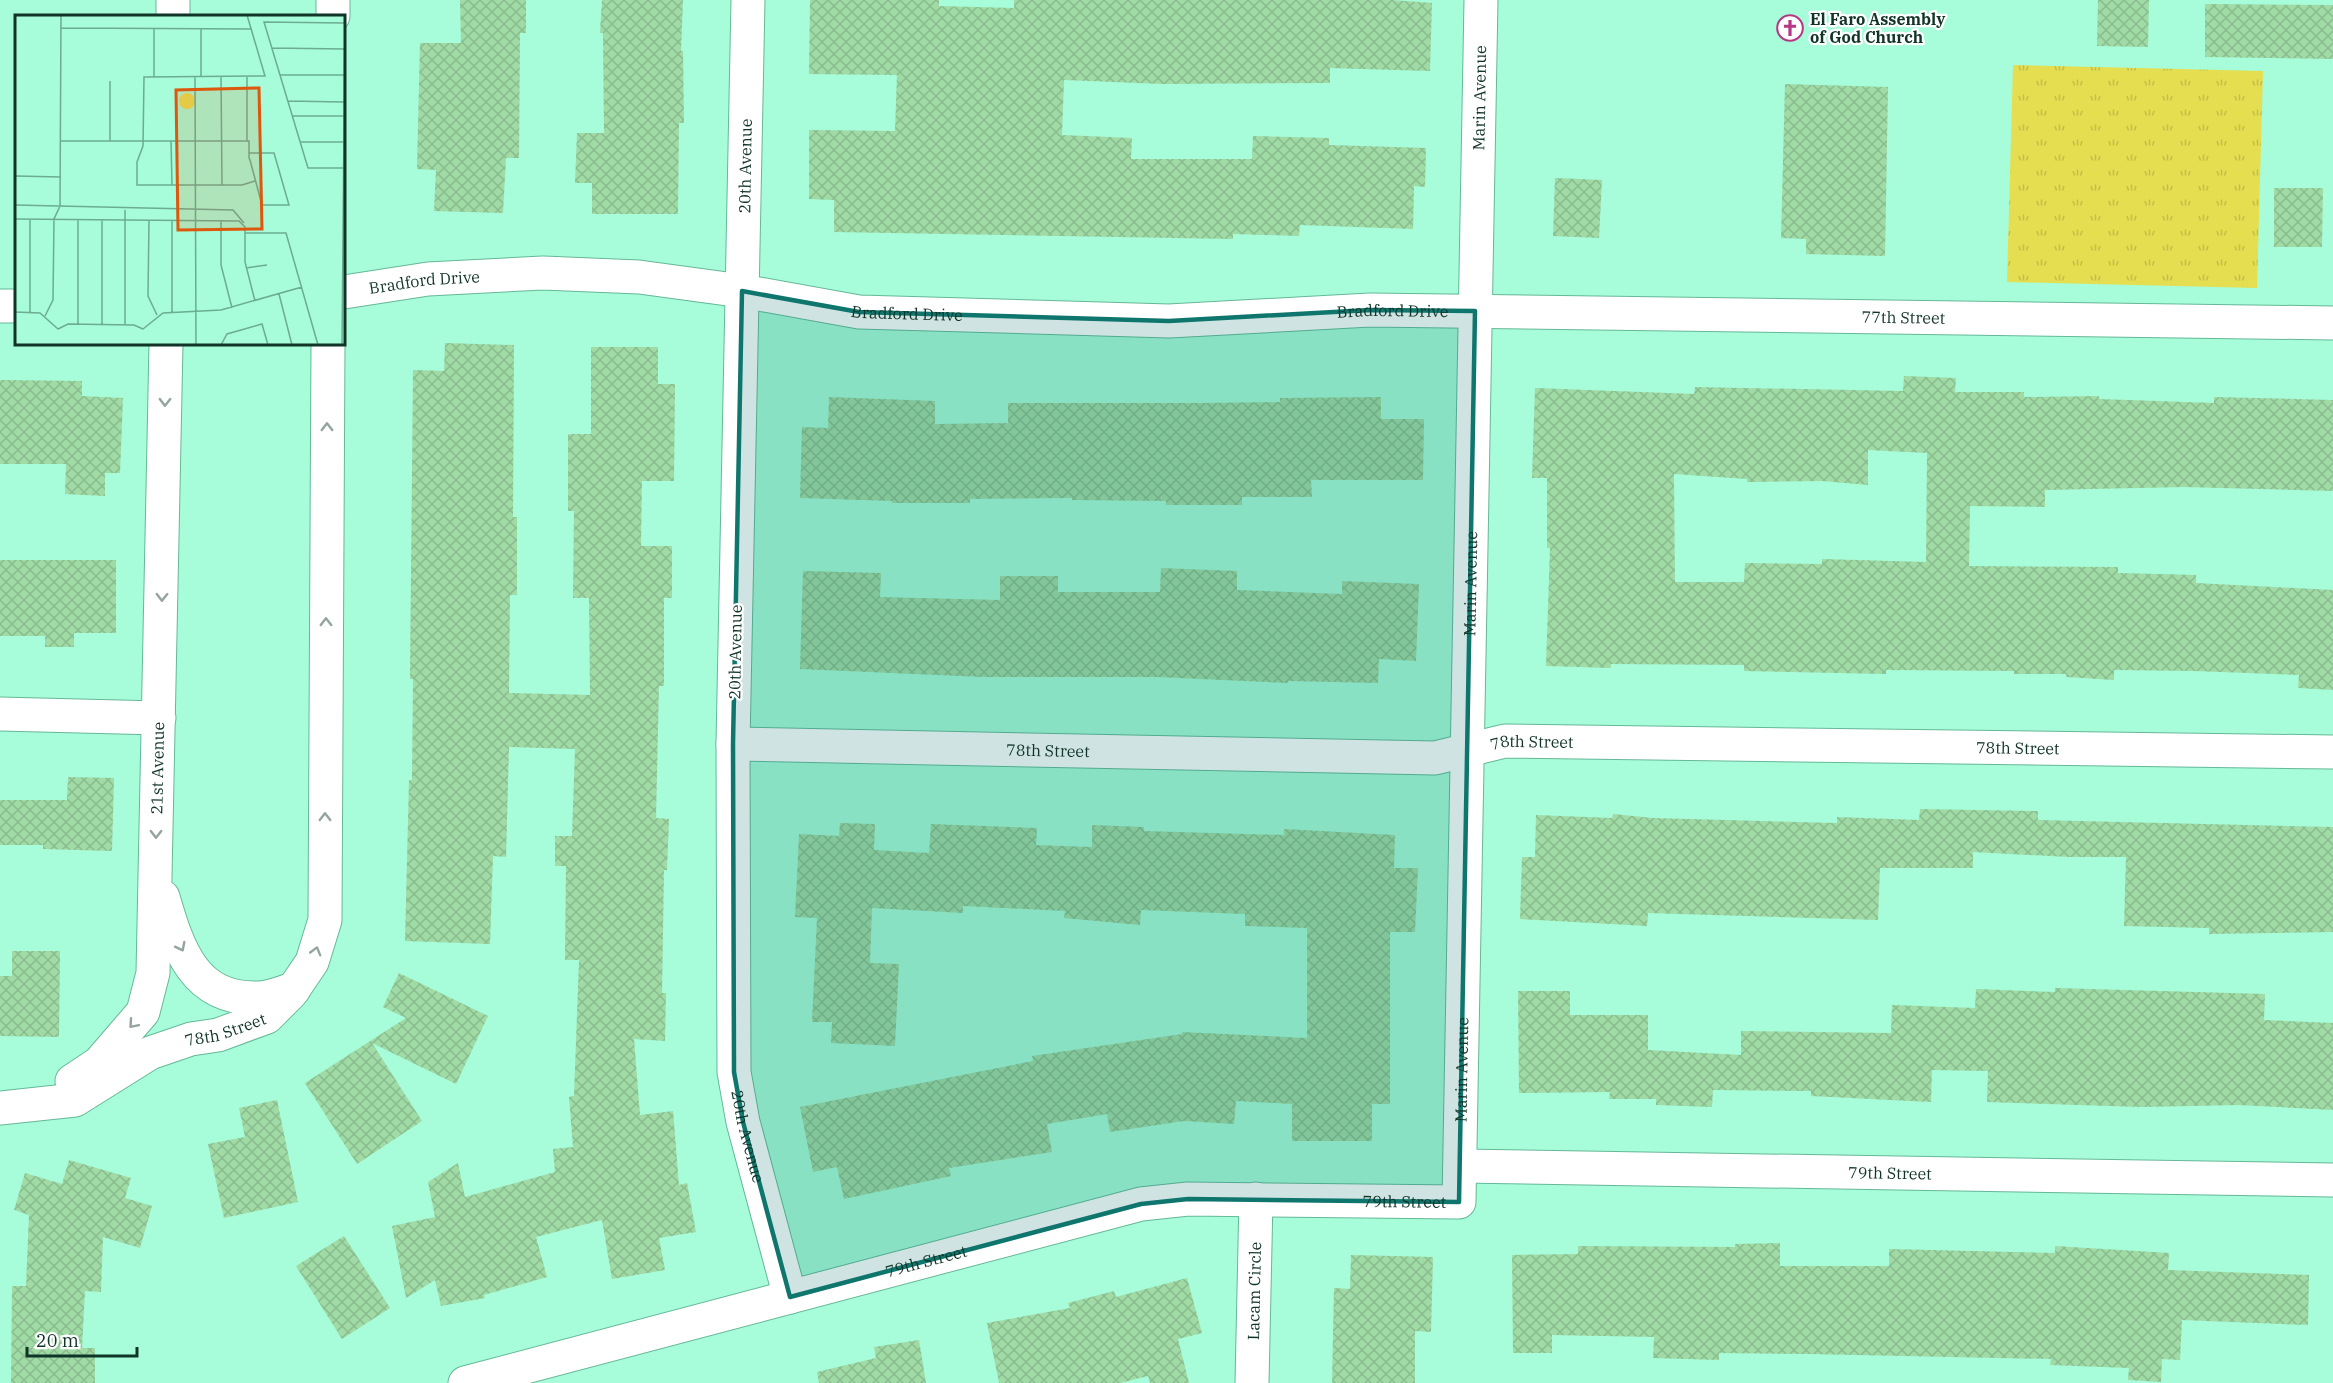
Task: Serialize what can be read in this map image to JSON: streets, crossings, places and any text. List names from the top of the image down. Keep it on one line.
{"streets":{"street":["Marin Avenue","20th Avenue","Bradford Drive","77th Street","78th Street","21st Avenue","79th Street","Lacam Circle"]},"crossings":[["Marin Avenue","Bradford Drive"],["Marin Avenue","77th Street"],["Marin Avenue","78th Street"],["Marin Avenue","79th Street"],["20th Avenue","Bradford Drive"],["20th Avenue","78th Street"],["20th Avenue","79th Street"],["Bradford Drive","77th Street"],["78th Street","21st Avenue"],["79th Street","Lacam Circle"]],"one_way":["21st Avenue"],"places":{"church":["El Faro Assembly of God Church"]},"scale_bar":"20 m"}
